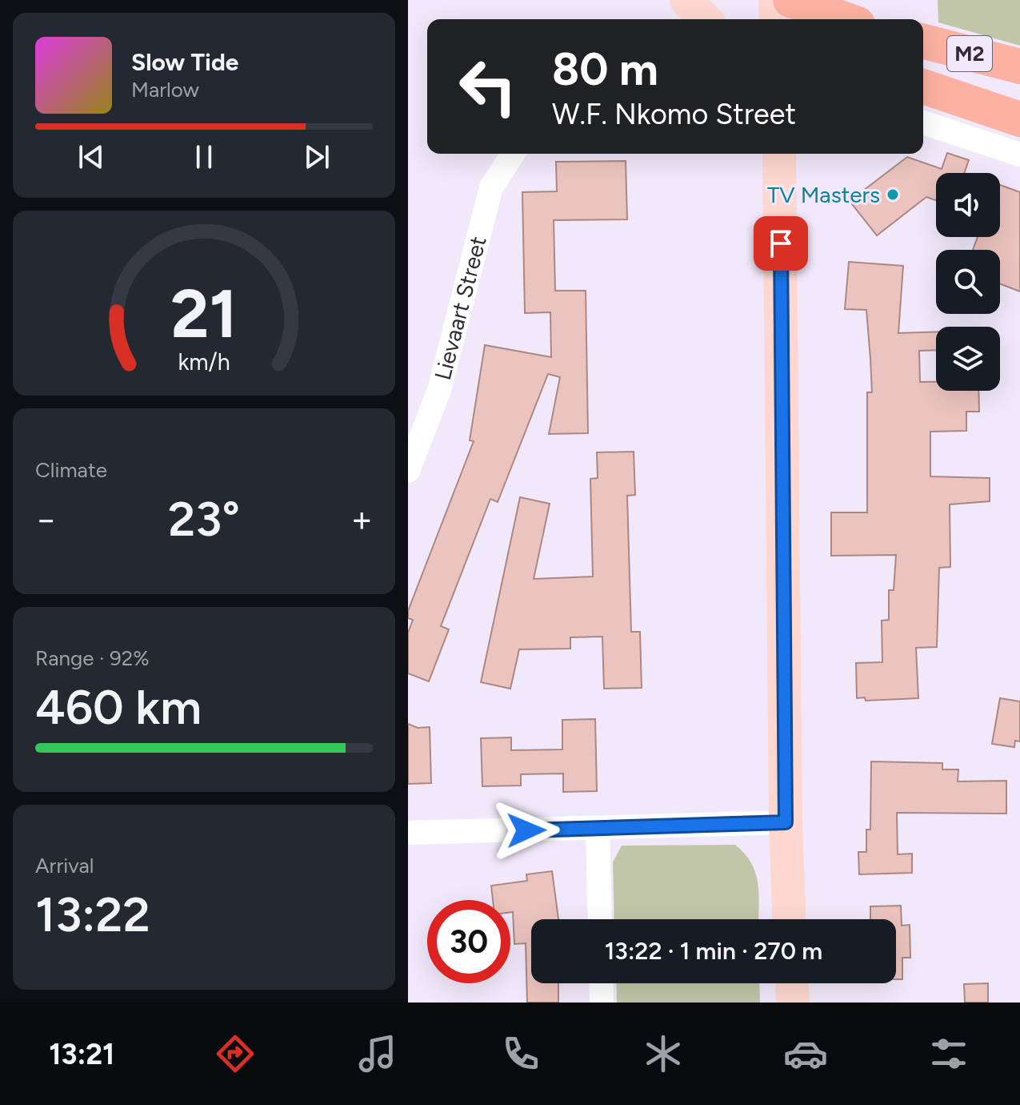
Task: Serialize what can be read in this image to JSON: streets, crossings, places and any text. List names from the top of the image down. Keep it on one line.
{"streets":{"main road":["M2"],"street":["Lievaart Street"]},"places":["TV Masters"],"page":{"turn":["80 m","W.F. Nkomo Street"],"song":["Slow Tide","Marlow"],"tile":["Climate",["Range · 92%","460 km"],["Arrival","13:22"]],"heat":["−","23°","+"],"limit":"30","trip":"13:22 · 1 min · 270 m","tabs":"13:21","gauge":["21","km/h"]}}
